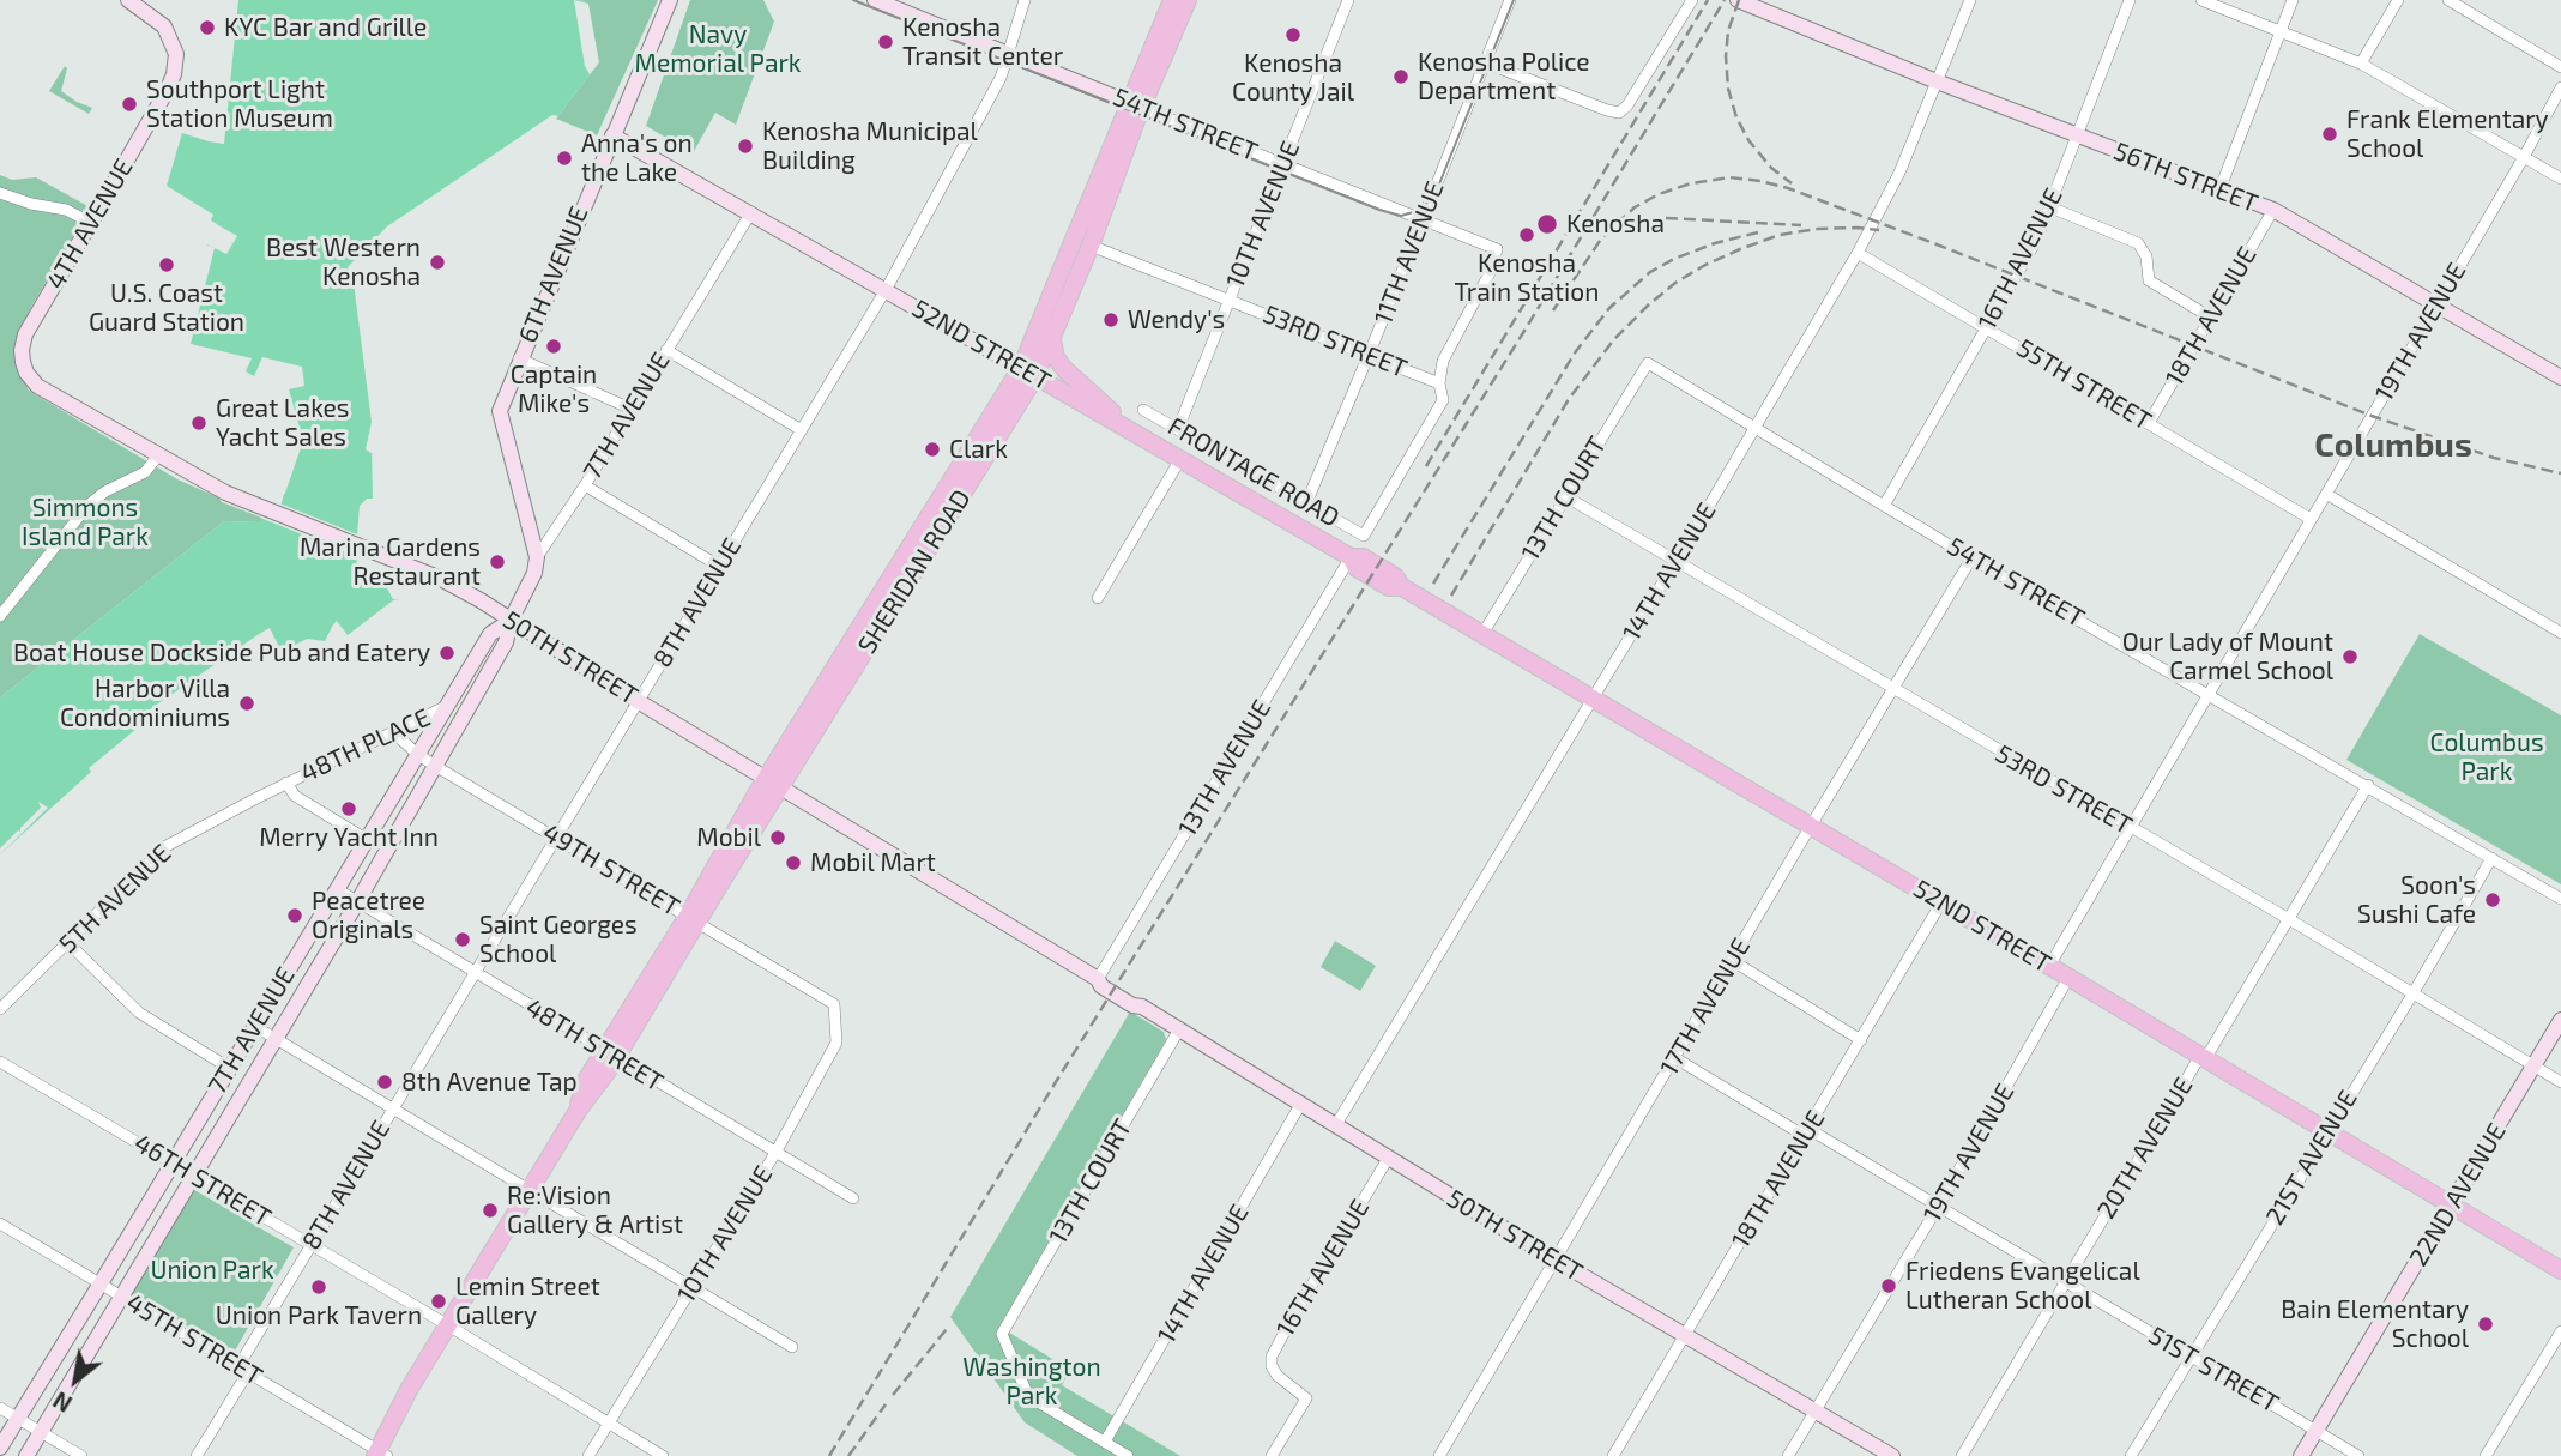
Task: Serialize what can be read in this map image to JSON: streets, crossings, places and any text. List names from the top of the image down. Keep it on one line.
{"streets":{"main road":["52ND STREET","SHERIDAN ROAD"],"street":["54TH STREET","56TH STREET","10TH AVENUE","4TH AVENUE","11TH AVENUE","16TH AVENUE","6TH AVENUE","18TH AVENUE","19TH AVENUE","53RD STREET","55TH STREET","7TH AVENUE","FRONTAGE ROAD","13TH COURT","14TH AVENUE","8TH AVENUE","50TH STREET","48TH PLACE","13TH AVENUE","49TH STREET","5TH AVENUE","17TH AVENUE","48TH STREET","20TH AVENUE","21ST AVENUE","46TH STREET","22ND AVENUE","45TH STREET","51ST STREET"]},"crossings":[["54TH STREET","10TH AVENUE"],["54TH STREET","11TH AVENUE"],["54TH STREET","16TH AVENUE"],["54TH STREET","19TH AVENUE"],["54TH STREET","53RD STREET"],["54TH STREET","FRONTAGE ROAD"],["54TH STREET","13TH COURT"],["54TH STREET","SHERIDAN ROAD"],["54TH STREET","14TH AVENUE"],["54TH STREET","8TH AVENUE"],["54TH STREET","17TH AVENUE"],["54TH STREET","20TH AVENUE"],["54TH STREET","21ST AVENUE"],["56TH STREET","16TH AVENUE"],["56TH STREET","18TH AVENUE"],["56TH STREET","19TH AVENUE"],["56TH STREET","14TH AVENUE"],["10TH AVENUE","53RD STREET"],["10TH AVENUE","FRONTAGE ROAD"],["10TH AVENUE","49TH STREET"],["10TH AVENUE","48TH STREET"],["10TH AVENUE","46TH STREET"],["4TH AVENUE","50TH STREET"],["11TH AVENUE","53RD STREET"],["11TH AVENUE","FRONTAGE ROAD"],["16TH AVENUE","55TH STREET"],["16TH AVENUE","50TH STREET"],["6TH AVENUE","52ND STREET"],["6TH AVENUE","7TH AVENUE"],["18TH AVENUE","52ND STREET"],["18TH AVENUE","55TH STREET"],["18TH AVENUE","50TH STREET"],["18TH AVENUE","51ST STREET"],["19TH AVENUE","53RD STREET"],["19TH AVENUE","52ND STREET"],["19TH AVENUE","55TH STREET"],["19TH AVENUE","50TH STREET"],["19TH AVENUE","51ST STREET"],["53RD STREET","FRONTAGE ROAD"],["53RD STREET","13TH COURT"],["53RD STREET","SHERIDAN ROAD"],["53RD STREET","14TH AVENUE"],["53RD STREET","17TH AVENUE"],["53RD STREET","20TH AVENUE"],["53RD STREET","21ST AVENUE"],["53RD STREET","22ND AVENUE"],["52ND STREET","7TH AVENUE"],["52ND STREET","13TH COURT"],["52ND STREET","SHERIDAN ROAD"],["52ND STREET","14TH AVENUE"],["52ND STREET","8TH AVENUE"],["52ND STREET","13TH AVENUE"],["52ND STREET","17TH AVENUE"],["52ND STREET","20TH AVENUE"],["52ND STREET","21ST AVENUE"],["52ND STREET","22ND AVENUE"],["55TH STREET","14TH AVENUE"],["7TH AVENUE","50TH STREET"],["7TH AVENUE","48TH PLACE"],["7TH AVENUE","49TH STREET"],["7TH AVENUE","48TH STREET"],["7TH AVENUE","46TH STREET"],["7TH AVENUE","45TH STREET"],["13TH COURT","14TH AVENUE"],["13TH COURT","50TH STREET"],["SHERIDAN ROAD","50TH STREET"],["SHERIDAN ROAD","49TH STREET"],["SHERIDAN ROAD","48TH STREET"],["SHERIDAN ROAD","46TH STREET"],["SHERIDAN ROAD","45TH STREET"],["14TH AVENUE","50TH STREET"],["8TH AVENUE","50TH STREET"],["8TH AVENUE","49TH STREET"],["8TH AVENUE","48TH STREET"],["8TH AVENUE","46TH STREET"],["8TH AVENUE","45TH STREET"],["50TH STREET","13TH AVENUE"],["50TH STREET","17TH AVENUE"],["48TH PLACE","49TH STREET"],["48TH PLACE","5TH AVENUE"],["17TH AVENUE","51ST STREET"],["20TH AVENUE","51ST STREET"],["21ST AVENUE","51ST STREET"],["22ND AVENUE","51ST STREET"]],"districts":["Columbus"],"parks":["Navy Memorial Park","Simmons Island Park","Columbus Park","Union Park","Washington Park"],"places":["KYC Bar and Grille","Kenosha County Jail","Kenosha Transit Center","Kenosha Police Department","Southport Light Station Museum","Frank Elementary School","Kenosha Municipal Building","Anna's on the Lake","Kenosha","Kenosha Train Station","Best Western Kenosha","U.S. Coast Guard Station","Wendy's","Captain Mike's","Great Lakes Yacht Sales","Clark","Marina Gardens Restaurant","Boat House Dockside Pub and Eatery","Our Lady of Mount Carmel School","Harbor Villa Condominiums","Merry Yacht Inn","Mobil","Mobil Mart","Soon's Sushi Cafe","Peacetree Originals","Saint Georges School","8th Avenue Tap","Re:Vision Gallery & Artist","Friedens Evangelical Lutheran School","Union Park Tavern","Lemin Street Gallery","Bain Elementary School"],"north":"bottom left"}
